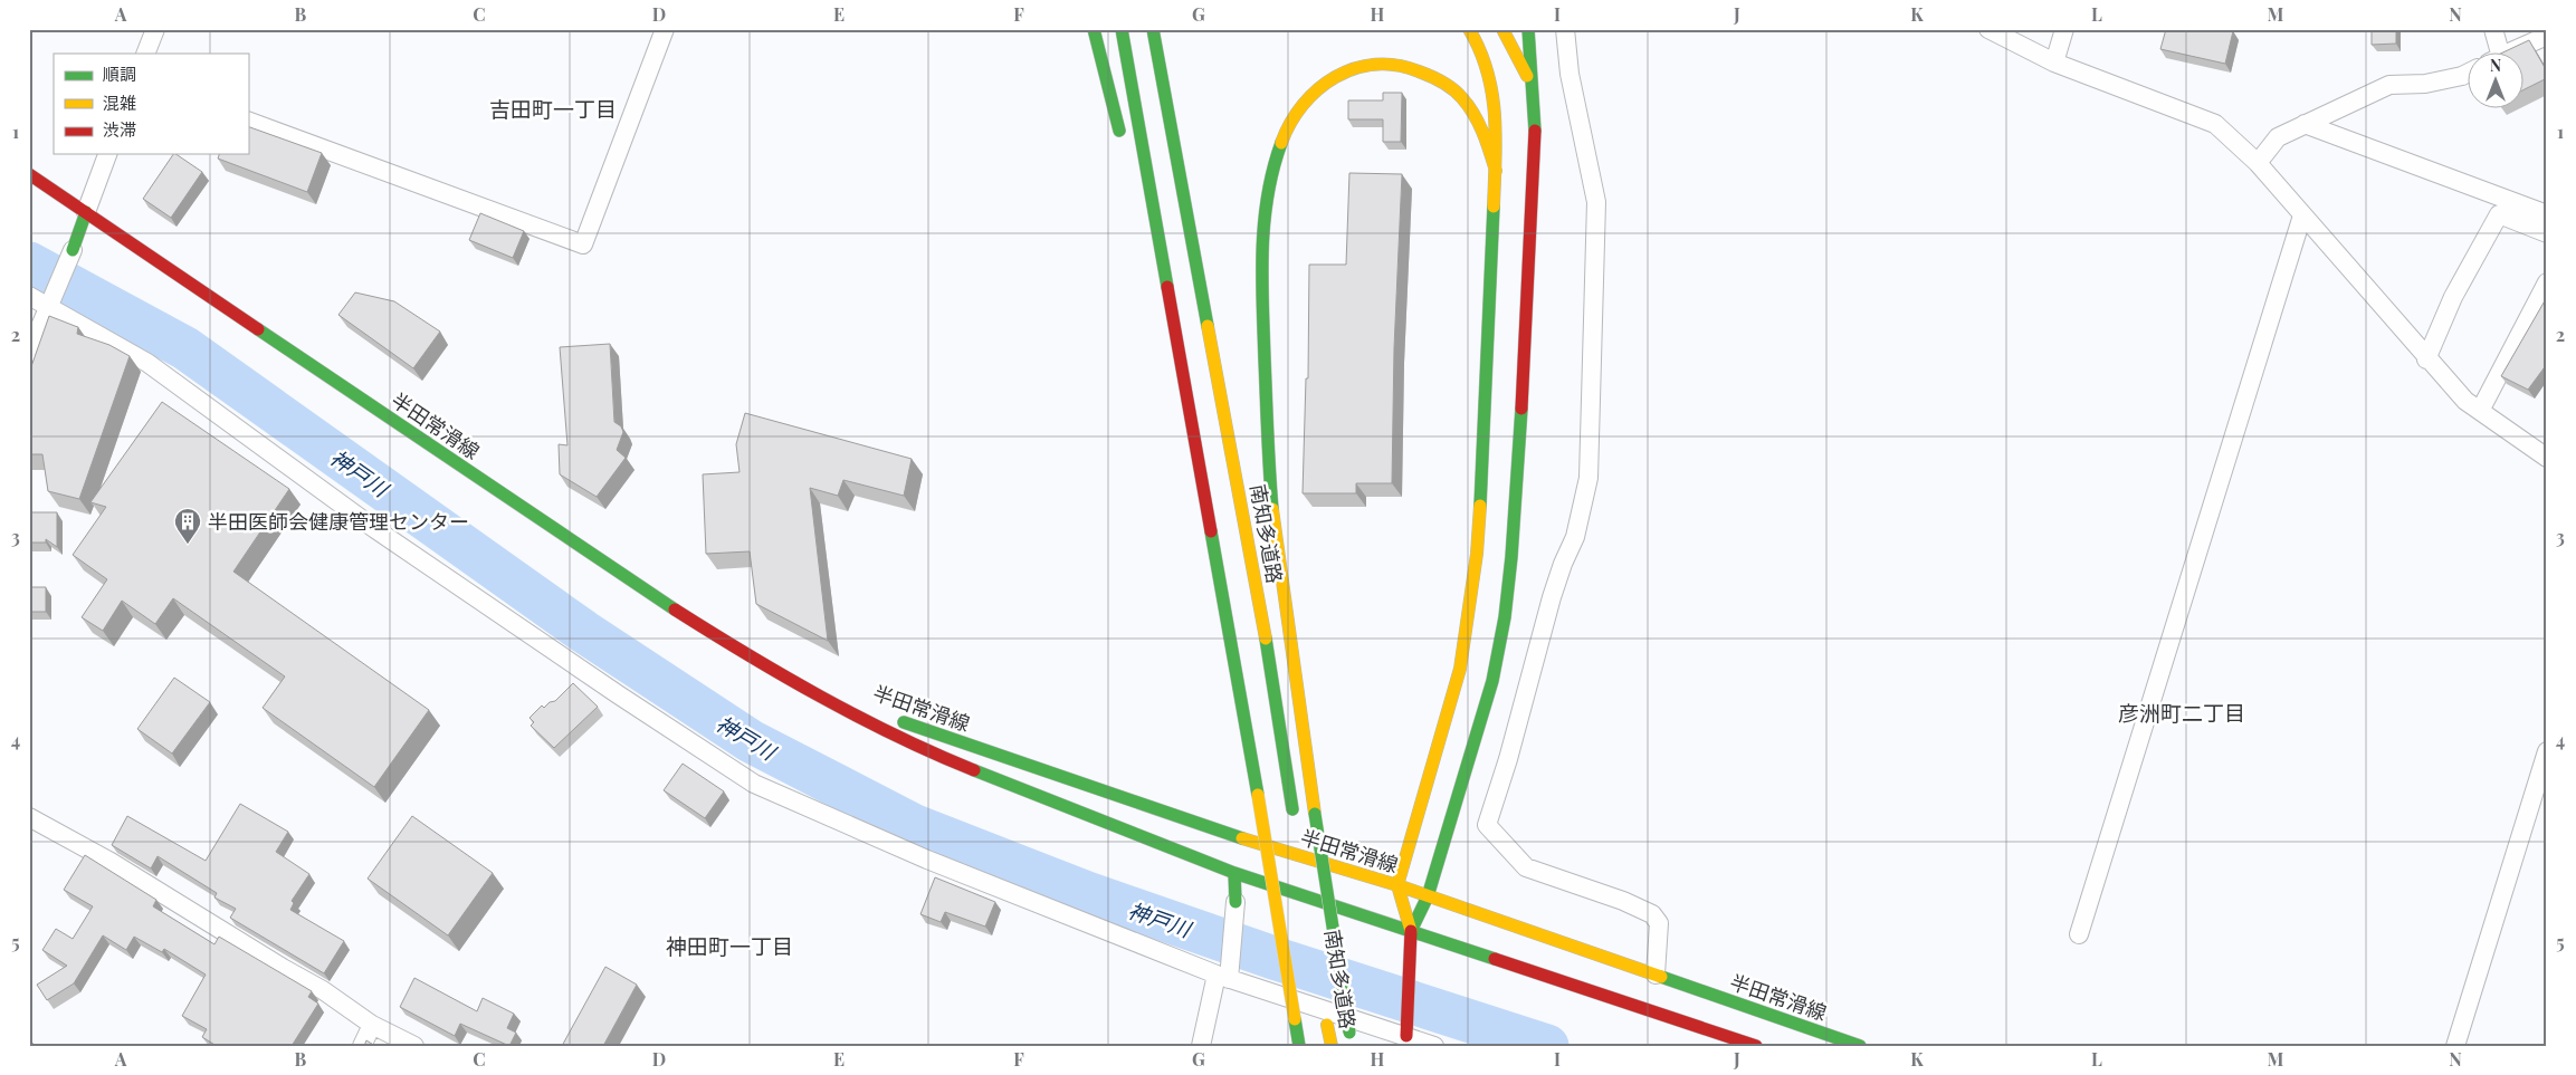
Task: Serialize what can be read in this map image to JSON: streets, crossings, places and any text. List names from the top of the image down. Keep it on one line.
{"streets":{"main road":["半田常滑線","南知多道路"]},"districts":["吉田町一丁目","彦洲町二丁目","神田町一丁目"],"water":["神戸川"],"places":{"building":["半田医師会健康管理センター"]},"legend":["順調","混雑","渋滞"],"north":"top","grid":{"columns":["A","B","C","D","E","F","G","H","I","J","K","L","M","N"],"rows":["1","2","3","4","5"]}}
